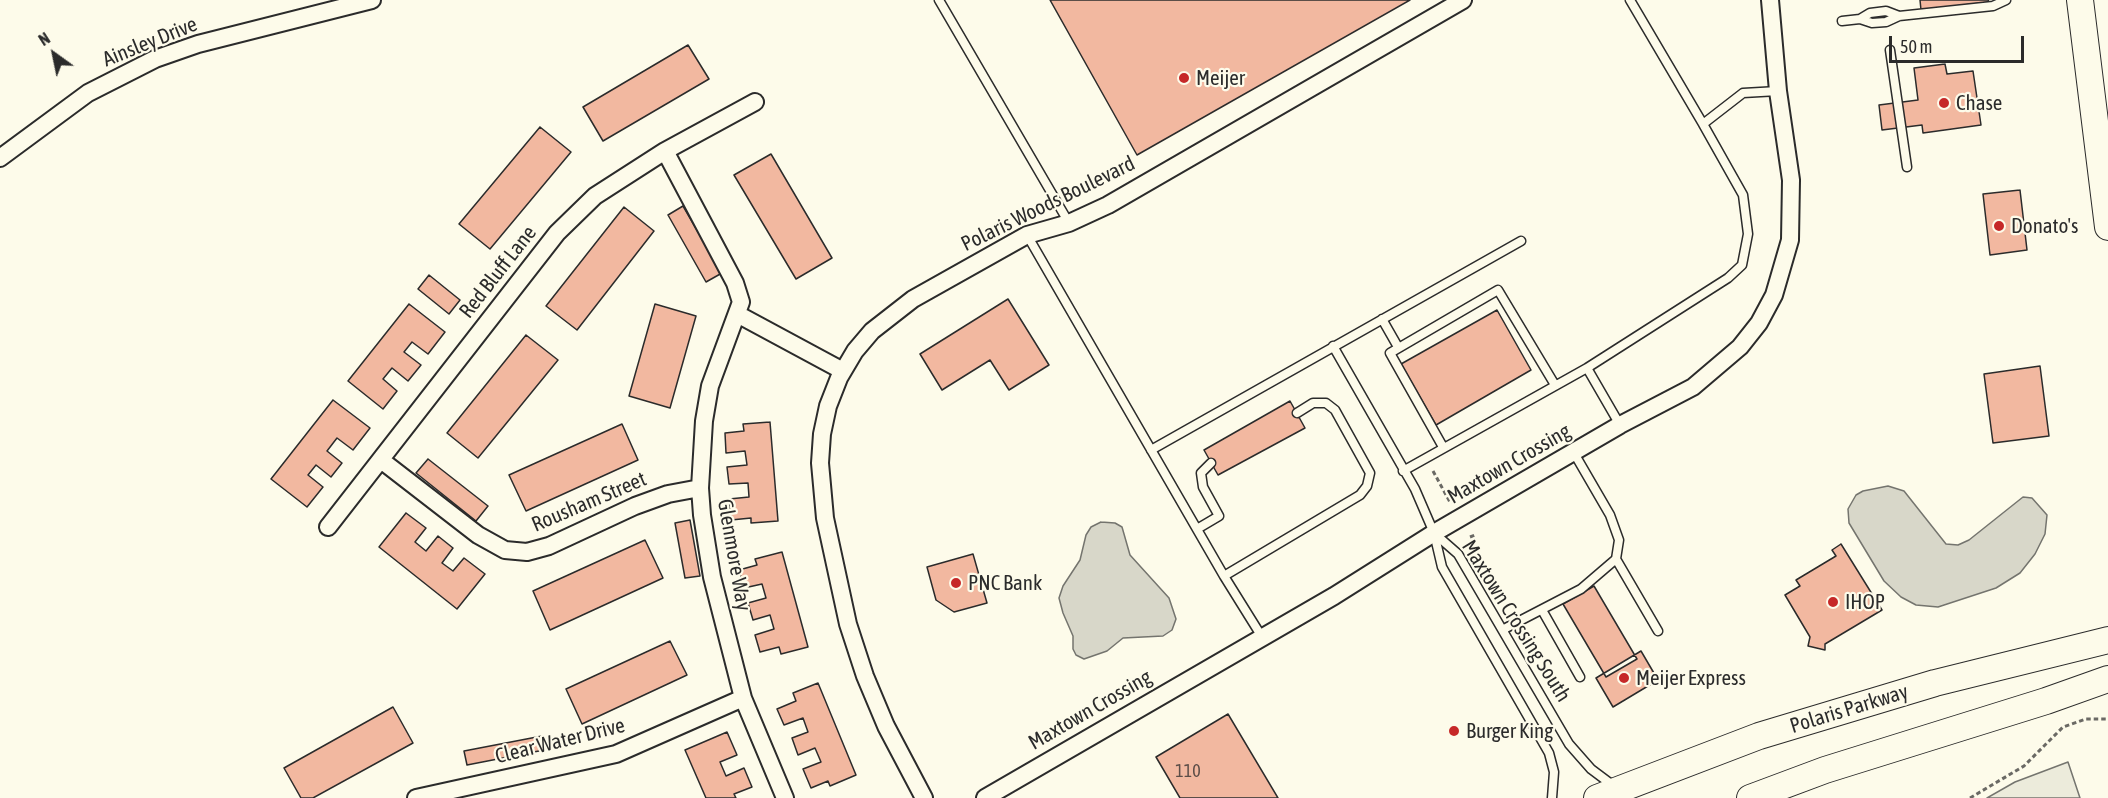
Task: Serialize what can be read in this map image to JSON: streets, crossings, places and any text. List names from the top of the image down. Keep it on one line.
{"streets":{"main road":["Polaris Parkway"],"street":["Ainsley Drive","Polaris Woods Boulevard","Red Bluff Lane","Maxtown Crossing","Rousham Street","Glenmore Way","Clear Water Drive"],"lane":["Maxtown Crossing South"]},"crossings":[["Red Bluff Lane","Rousham Street"],["Maxtown Crossing","Maxtown Crossing South"],["Rousham Street","Glenmore Way"],["Glenmore Way","Clear Water Drive"],["Maxtown Crossing South","Polaris Parkway"]],"places":["Meijer","Chase","Donato's","PNC Bank","IHOP","Meijer Express","Burger King"],"house_numbers":["110"],"scale_bar":"50 m","north":"top left"}
